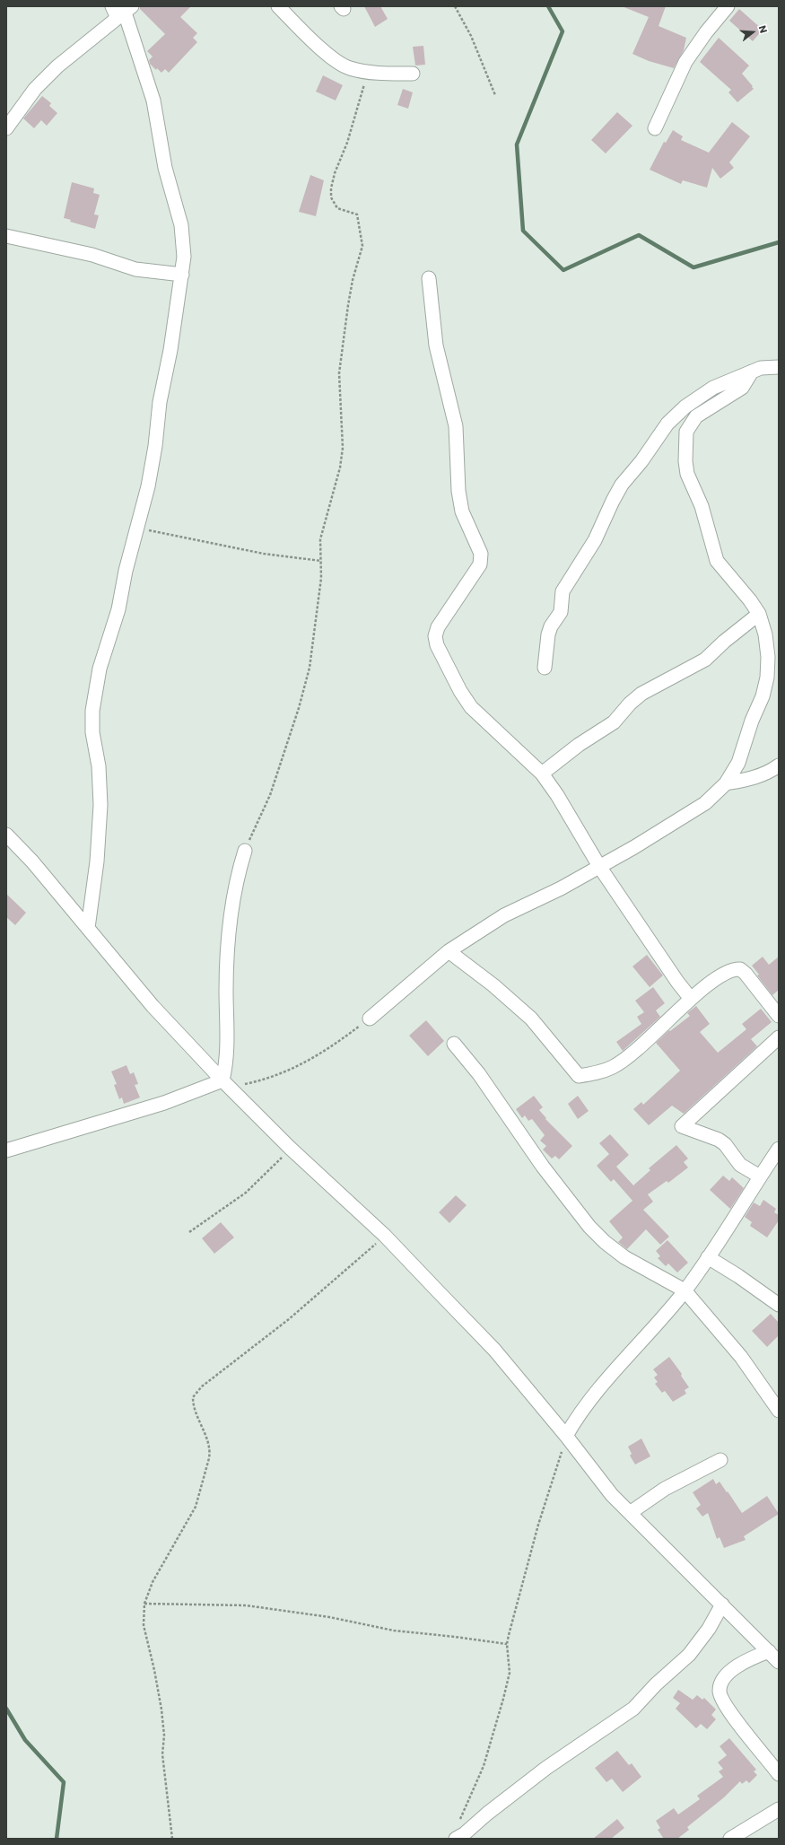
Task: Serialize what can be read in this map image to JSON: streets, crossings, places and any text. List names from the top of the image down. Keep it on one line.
{"north":"right"}
